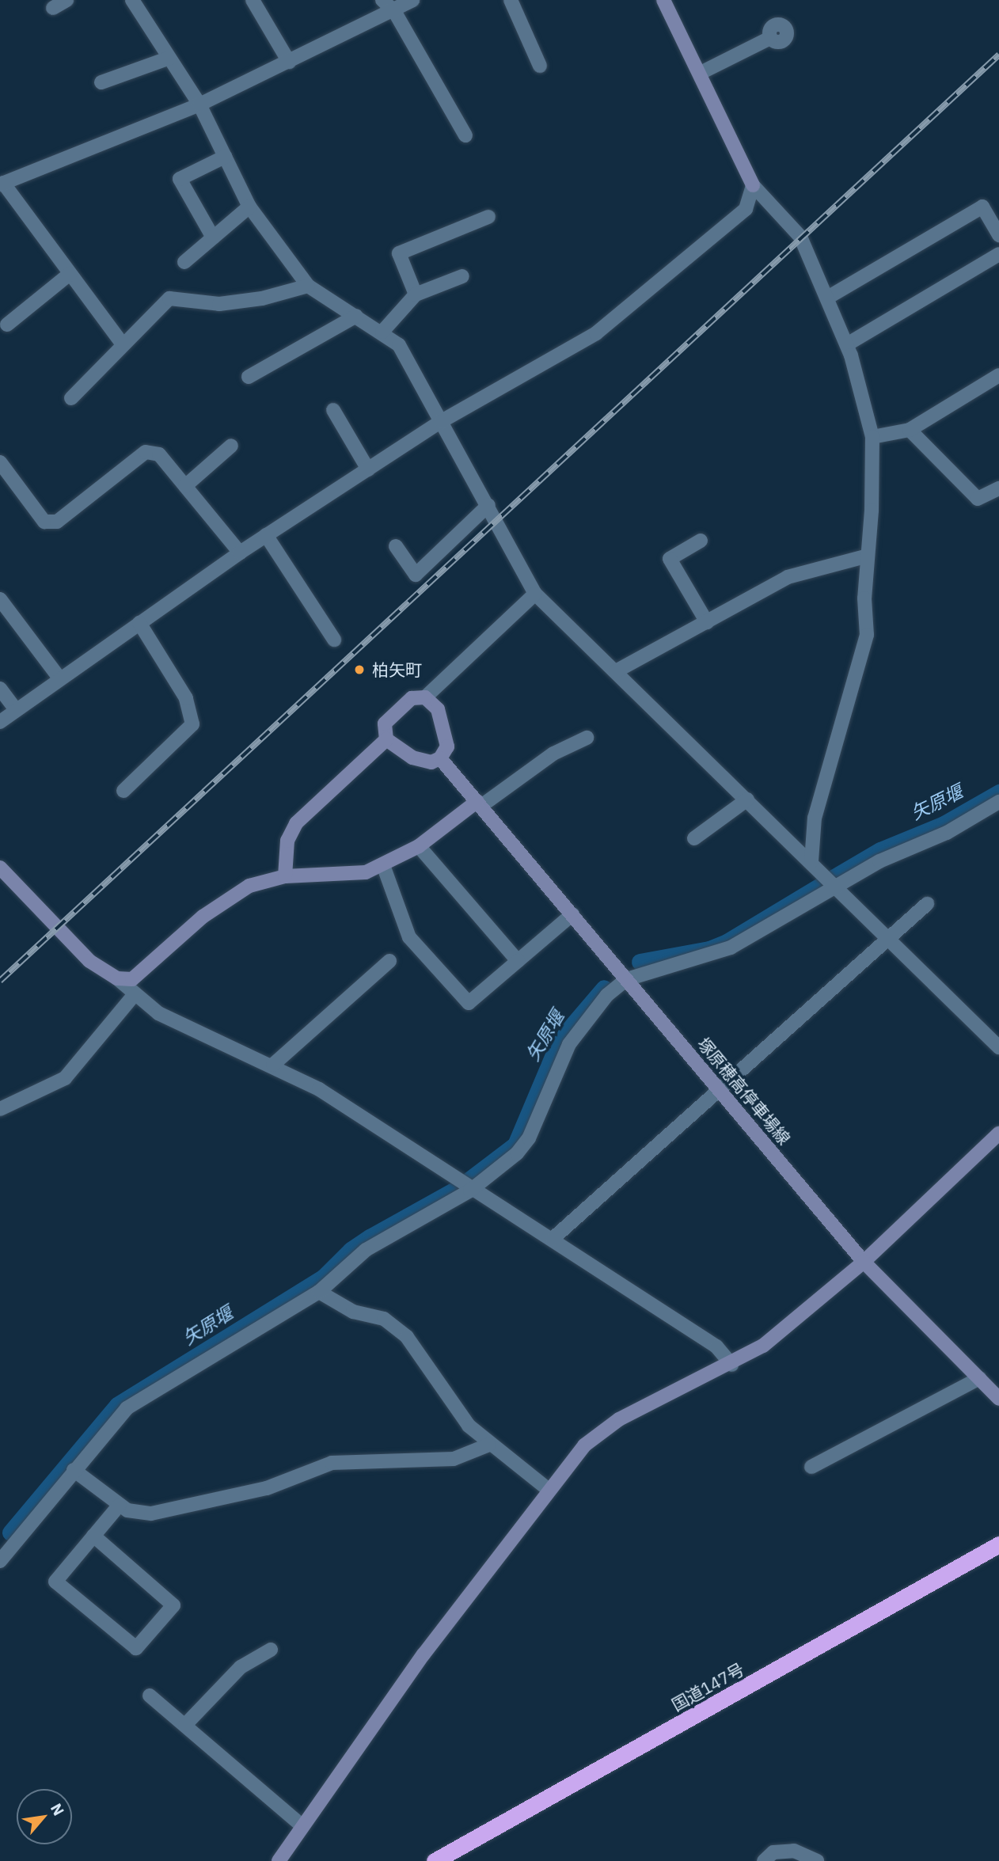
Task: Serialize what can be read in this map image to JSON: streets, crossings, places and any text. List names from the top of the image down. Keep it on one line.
{"streets":{"highway":["国道147号"],"main road":["塚原穂高停車場線"]},"water":["矢原堰"],"places":["柏矢町"],"north":"top right"}
